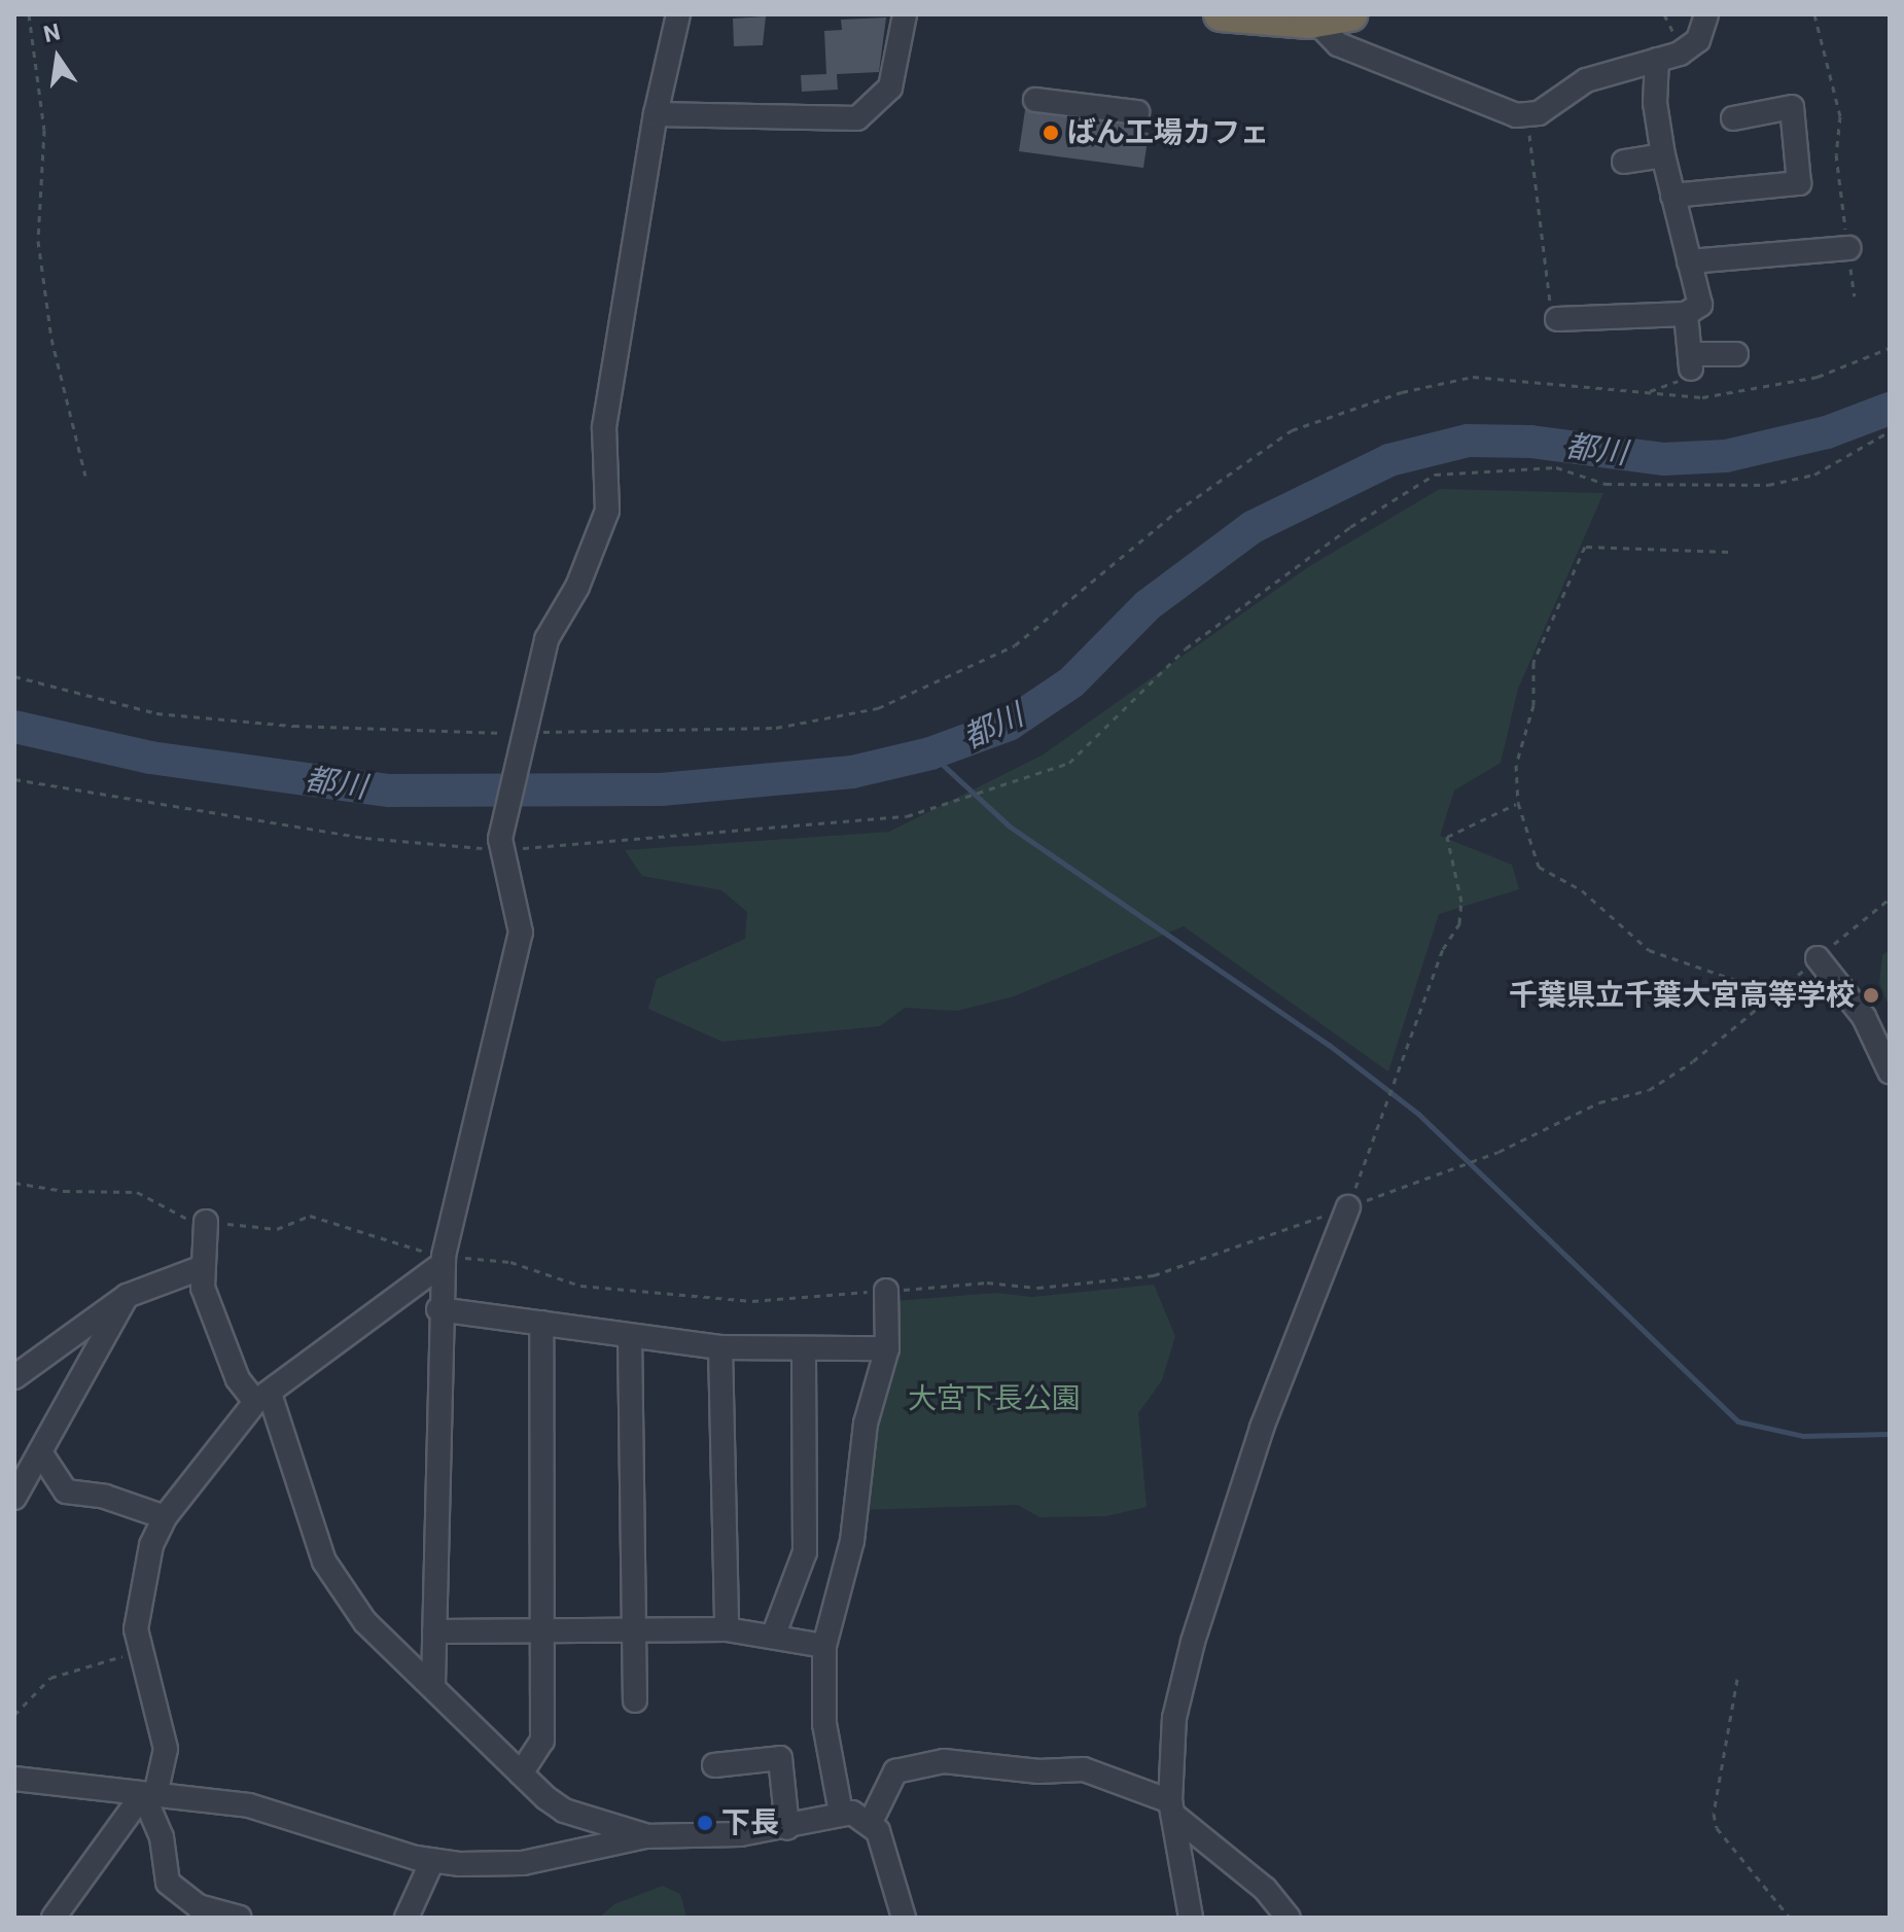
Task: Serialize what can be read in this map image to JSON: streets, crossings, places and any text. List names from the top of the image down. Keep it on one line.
{"water":["都川"],"parks":["大宮下長公園"],"places":["ばん工場カフェ","千葉県立千葉大宮高等学校","下長"],"north":"top"}
